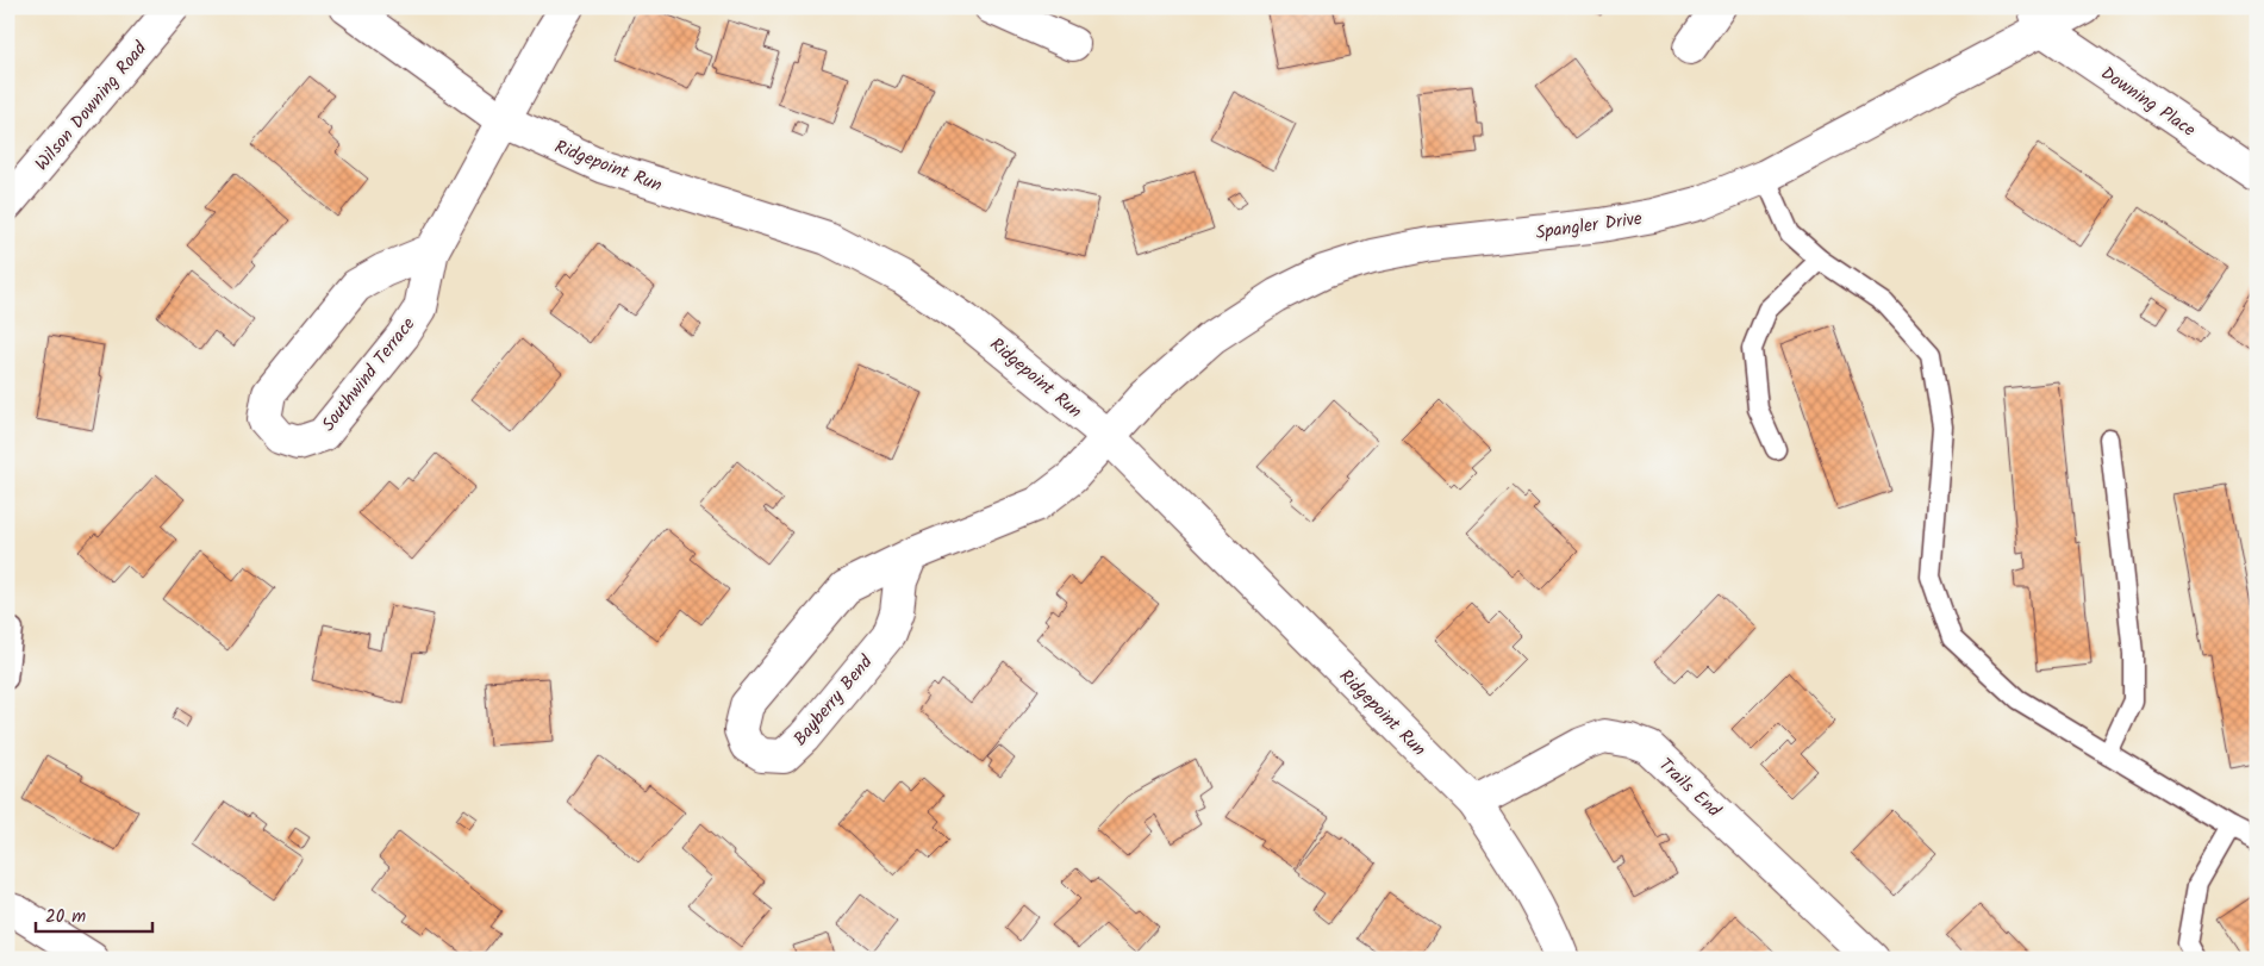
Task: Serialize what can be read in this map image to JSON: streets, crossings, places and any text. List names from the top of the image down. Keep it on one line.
{"streets":{"street":["Downing Place","Wilson Downing Road","Ridgepoint Run","Spangler Drive","Southwind Terrace","Bayberry Bend","Trails End"]},"crossings":[["Downing Place","Spangler Drive"],["Ridgepoint Run","Spangler Drive"],["Ridgepoint Run","Southwind Terrace"],["Ridgepoint Run","Bayberry Bend"],["Ridgepoint Run","Trails End"],["Spangler Drive","Bayberry Bend"]],"scale_bar":"20 m"}
